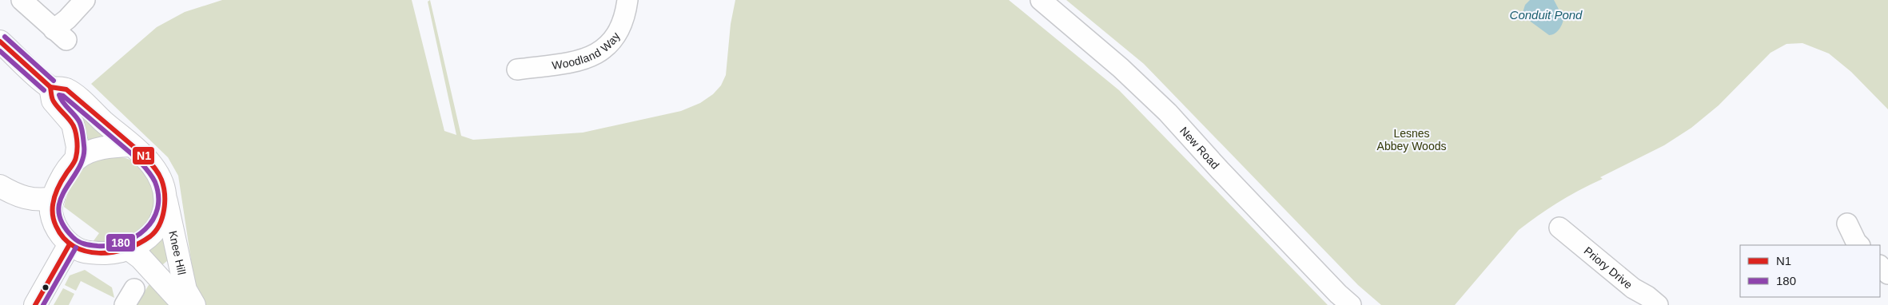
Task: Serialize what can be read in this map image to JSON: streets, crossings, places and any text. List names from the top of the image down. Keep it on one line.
{"streets":{"main road":["Knee Hill"],"street":["Woodland Way","New Road","Priory Drive"]},"water":["Conduit Pond"],"parks":["Lesnes Abbey Woods"],"lines":["transit line 180","transit line N1"],"legend":["N1","180"]}
